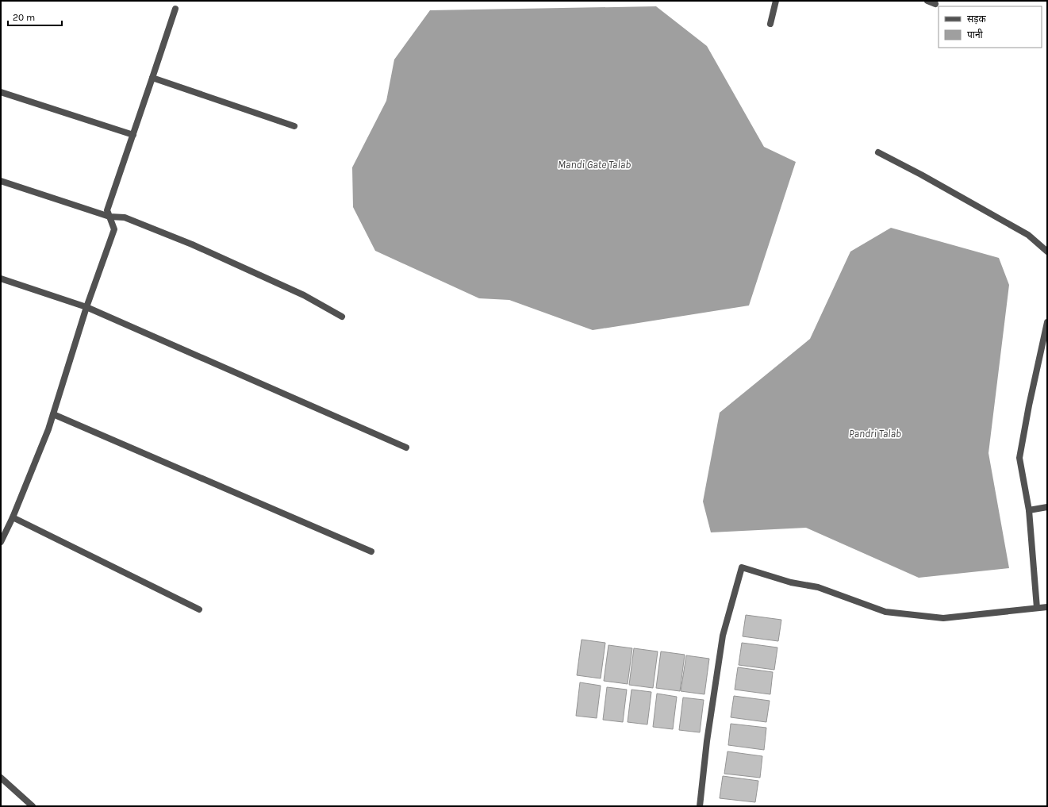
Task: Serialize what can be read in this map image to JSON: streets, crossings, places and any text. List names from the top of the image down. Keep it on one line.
{"water":["Mandi Gate Talab","Pandri Talab"],"legend":["सड़क","पानी"],"scale_bar":"20 m"}
